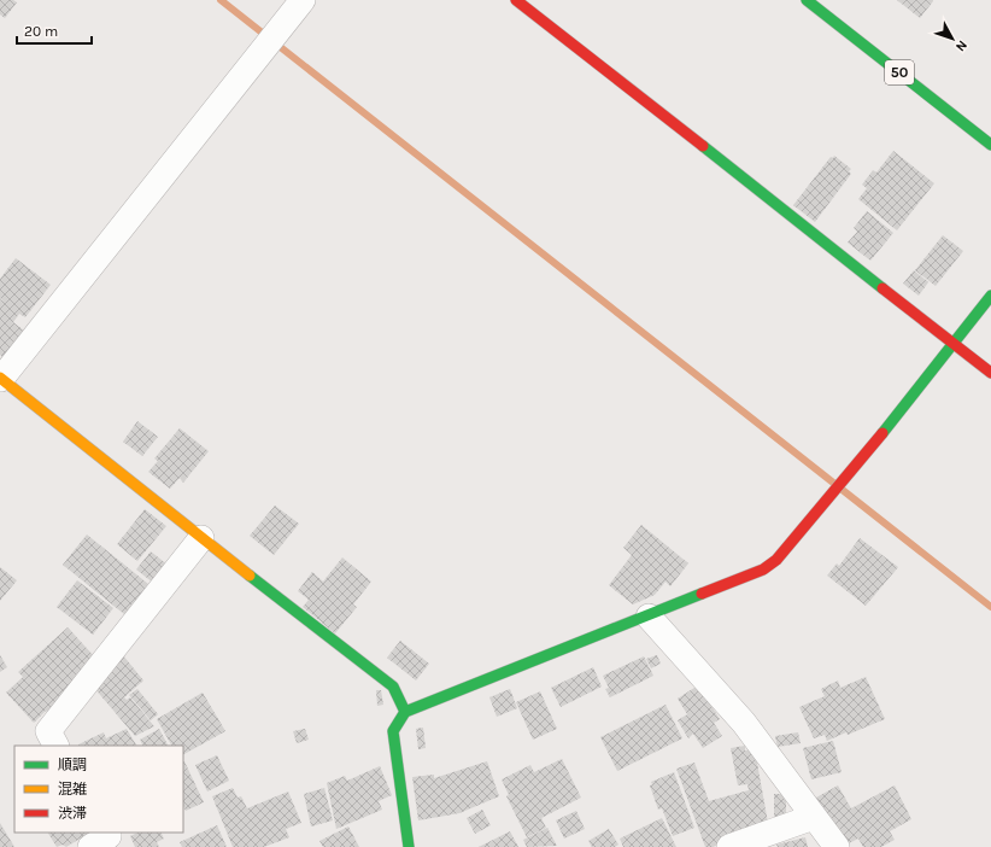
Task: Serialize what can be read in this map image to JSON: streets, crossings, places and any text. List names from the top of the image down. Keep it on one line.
{"streets":{"street":["50"]},"legend":["順調","混雑","渋滞"],"scale_bar":"20 m","north":"bottom right"}
